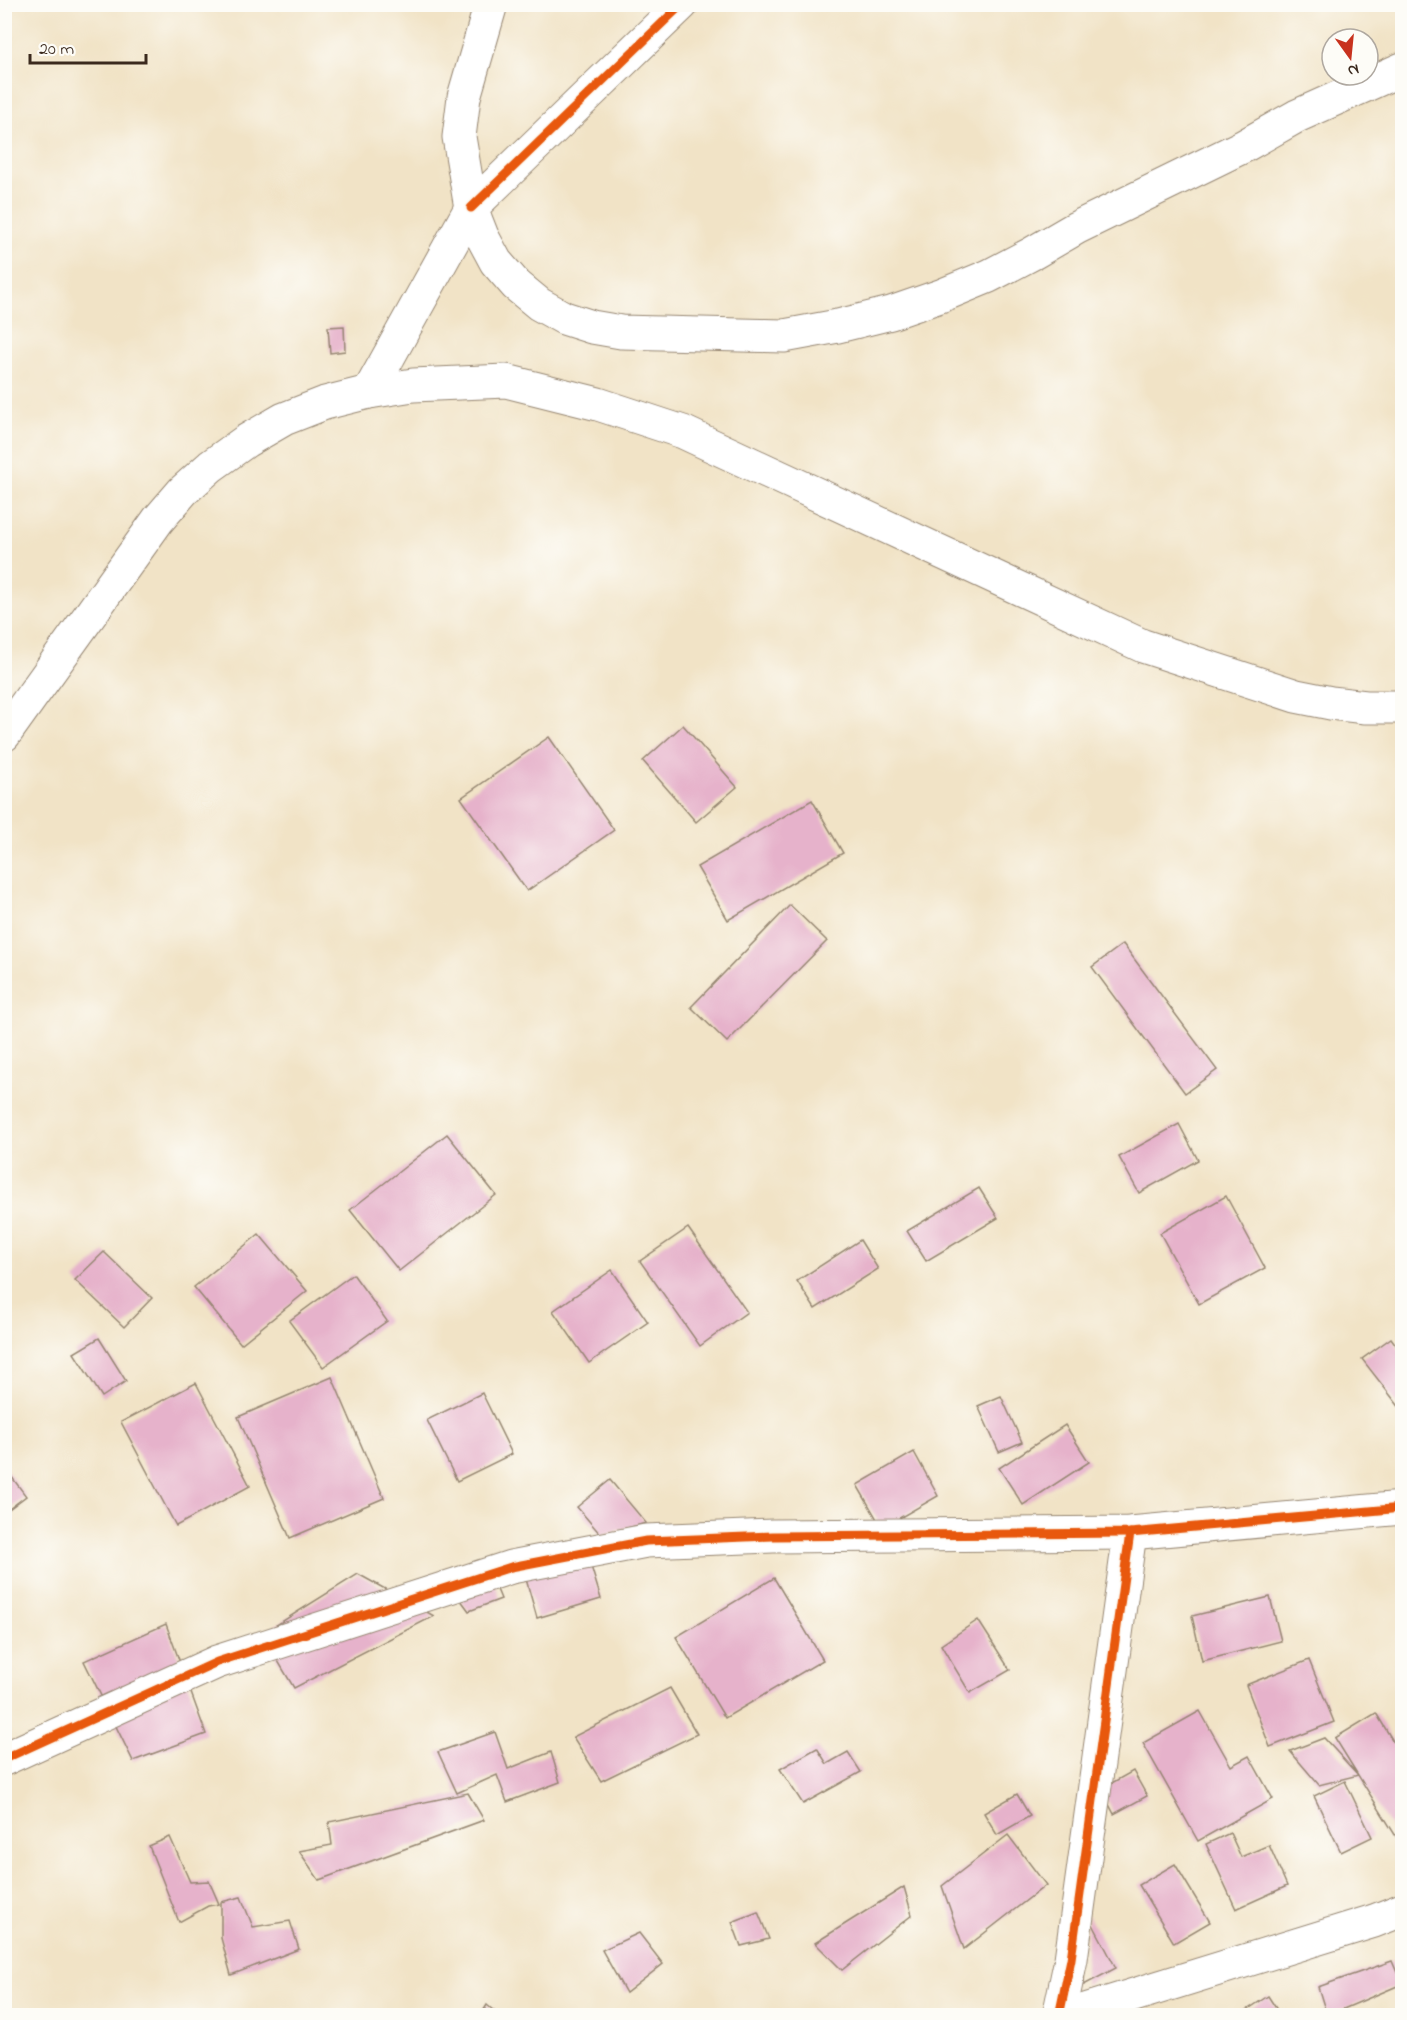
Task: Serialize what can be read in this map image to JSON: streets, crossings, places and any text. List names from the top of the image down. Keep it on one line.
{"scale_bar":"20 m","north":"bottom"}
